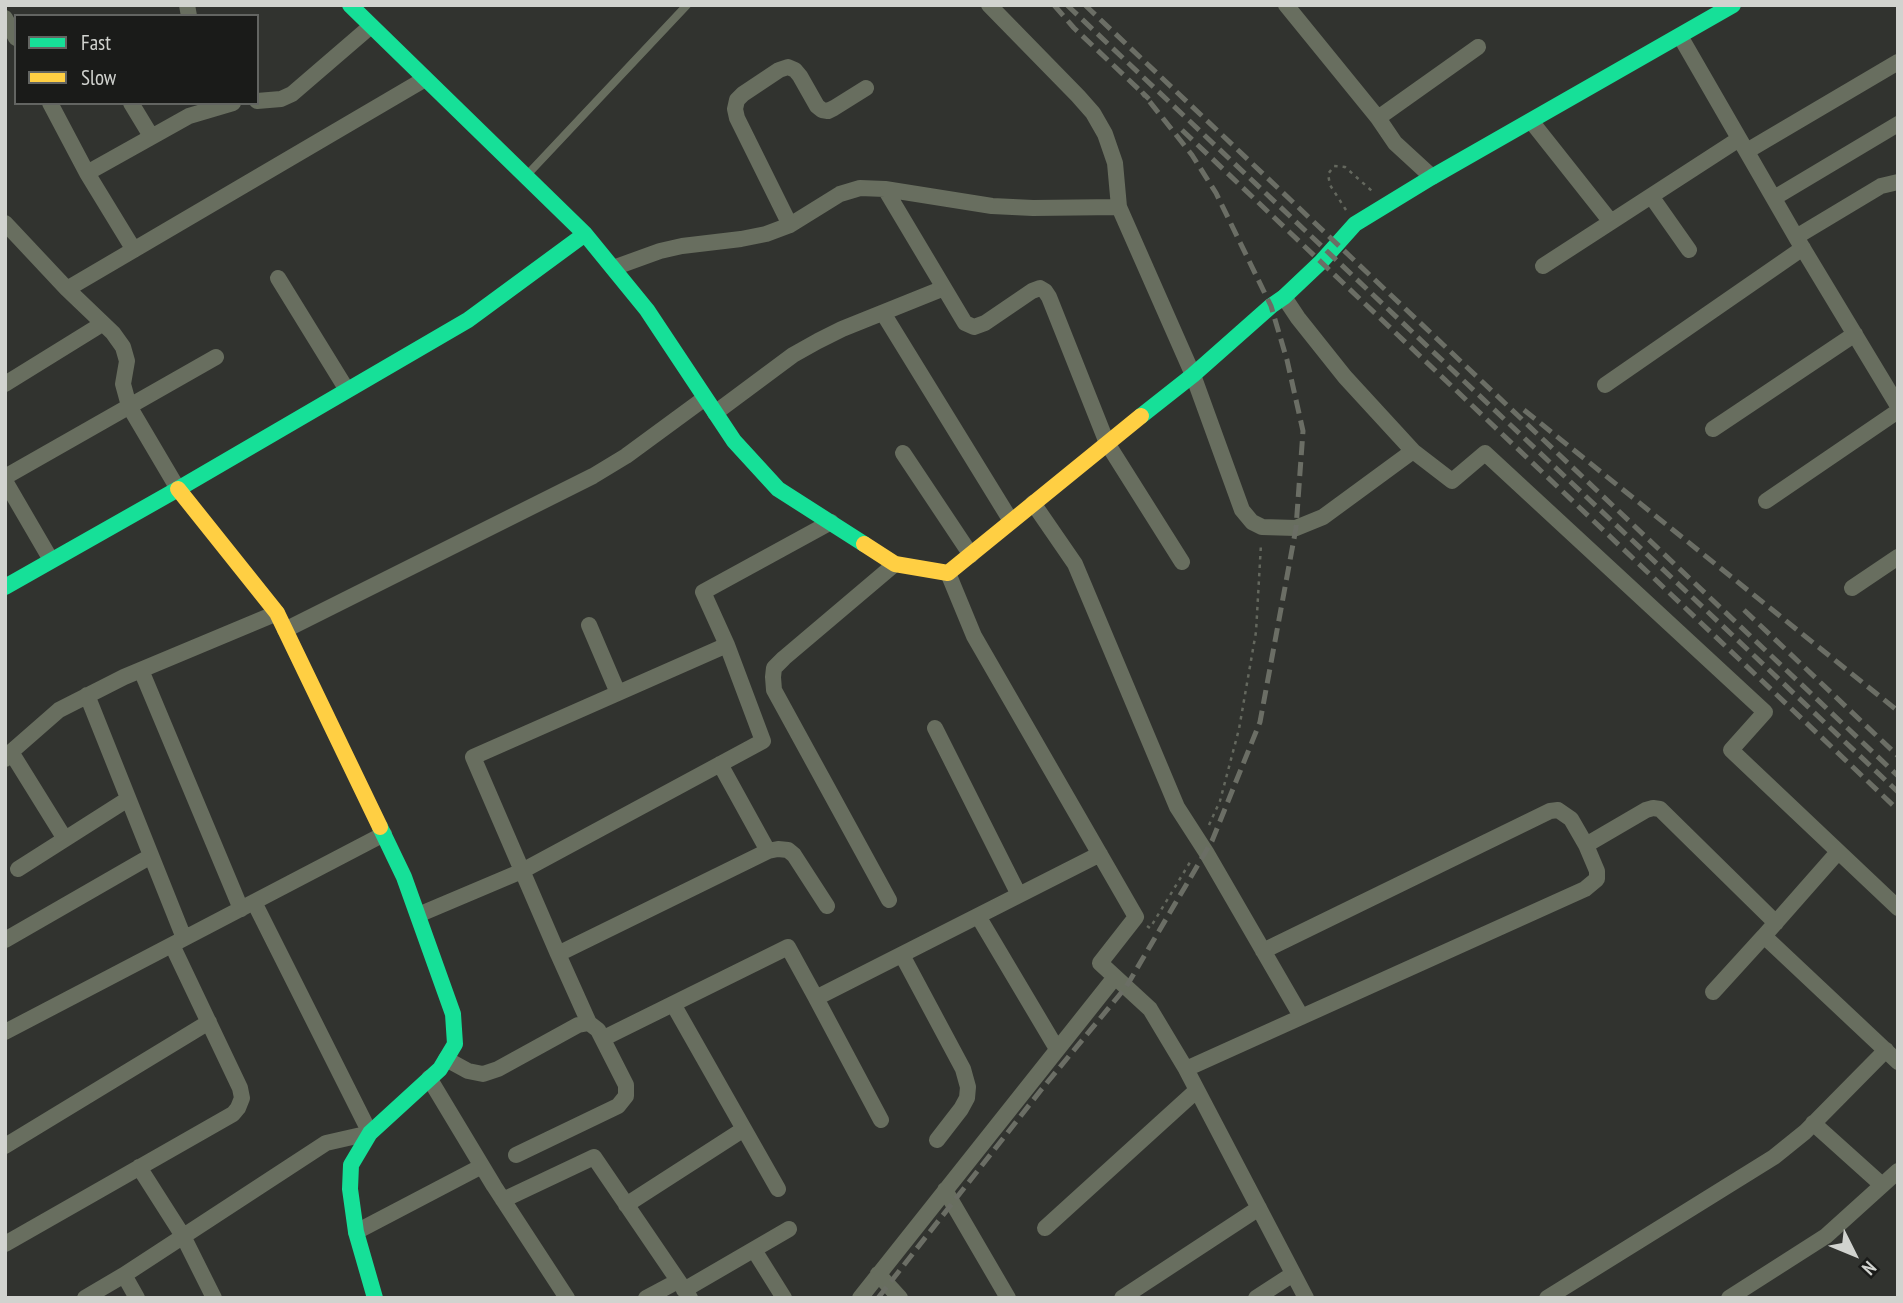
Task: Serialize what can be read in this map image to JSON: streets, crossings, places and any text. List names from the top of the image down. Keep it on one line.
{"legend":["Fast","Slow"],"north":"bottom right"}
